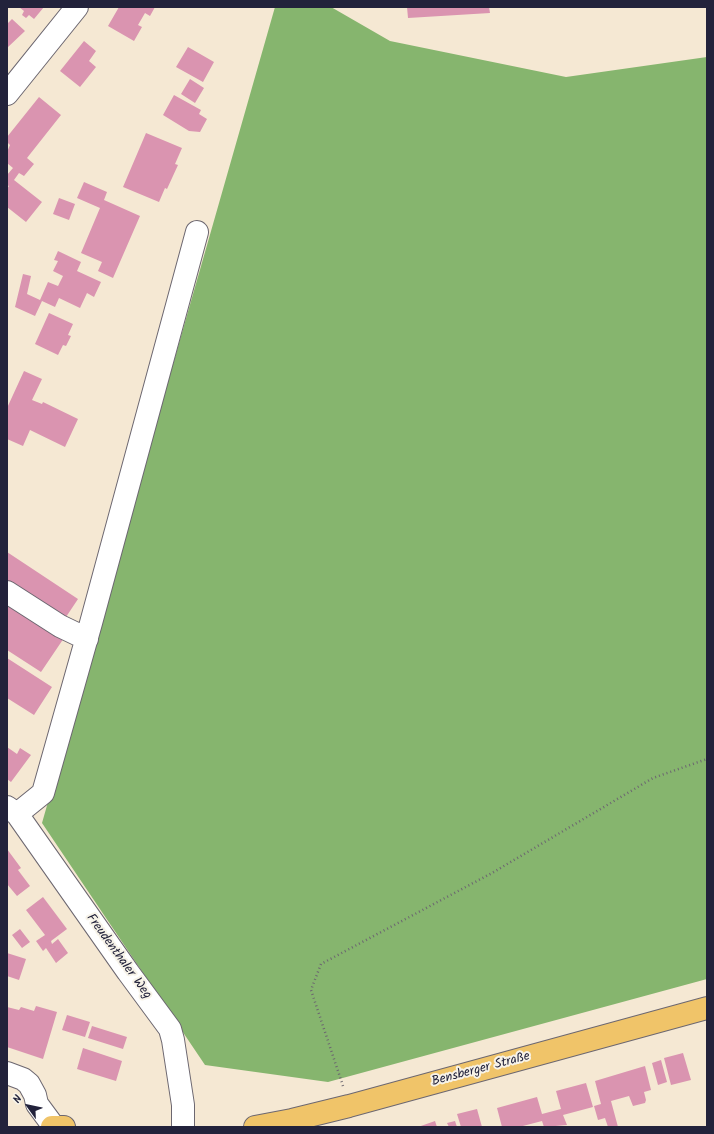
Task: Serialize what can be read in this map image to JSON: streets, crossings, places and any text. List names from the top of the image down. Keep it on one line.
{"streets":{"main road":["Bensberger Straße"],"street":["Freudenthaler Weg"]},"north":"top left"}
